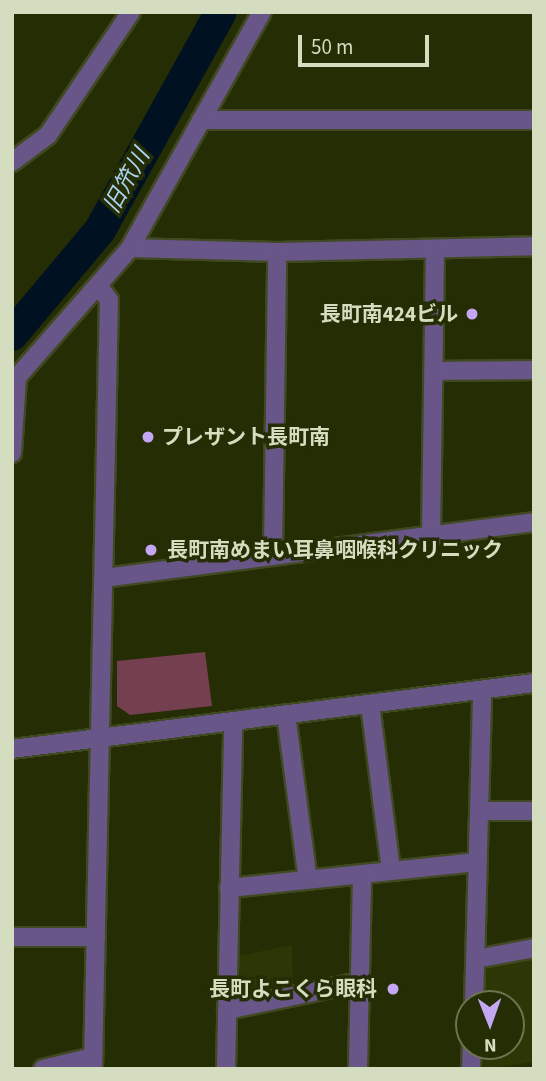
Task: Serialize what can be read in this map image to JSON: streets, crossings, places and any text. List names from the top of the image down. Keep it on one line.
{"water":["旧笊川"],"places":["長町南424ビル","プレザント長町南","長町南めまい耳鼻咽喉科クリニック","長町よこくら眼科"],"scale_bar":"50 m","north":"bottom"}
